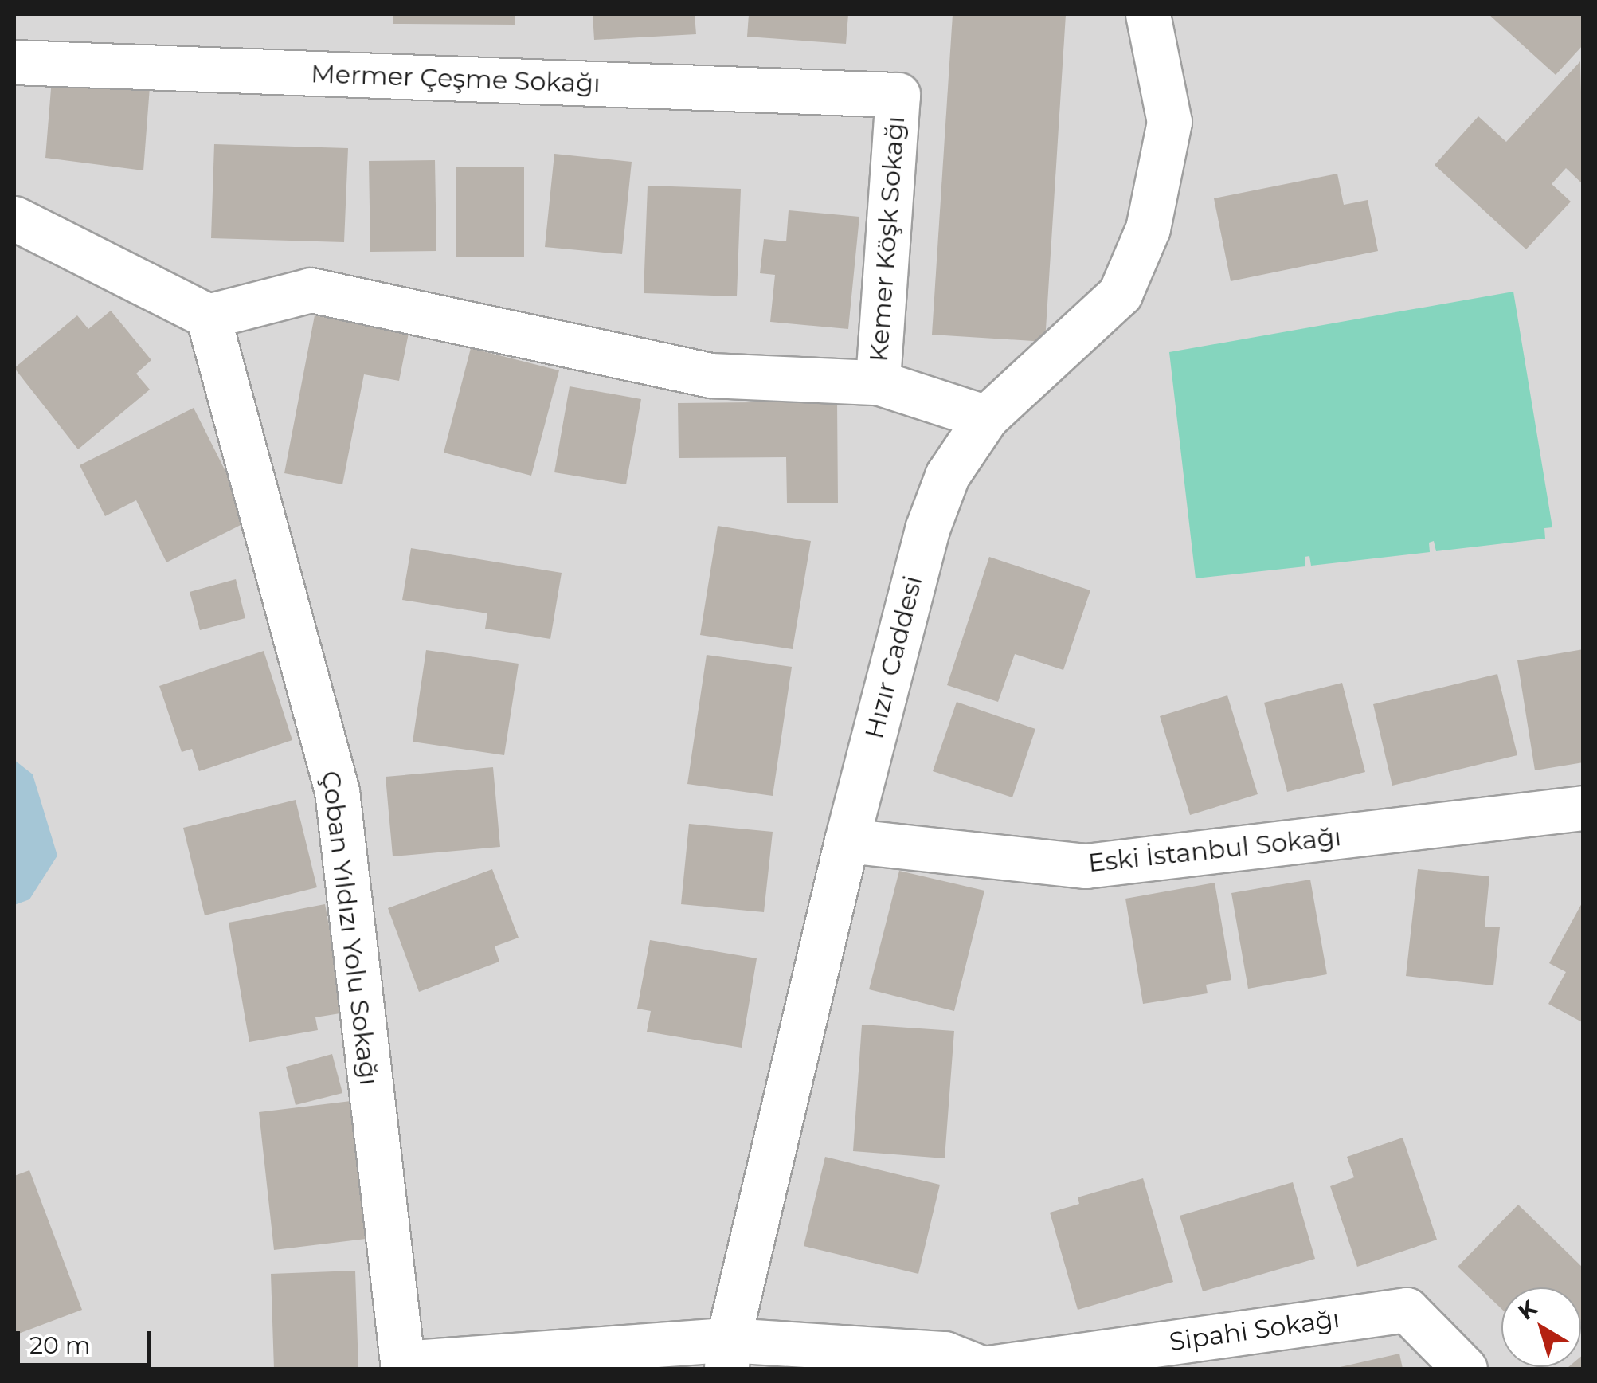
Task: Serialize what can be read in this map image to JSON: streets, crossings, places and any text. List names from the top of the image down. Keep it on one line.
{"streets":{"street":["Mermer Çeşme Sokağı","Kemer Köşk Sokağı","Hızır Caddesi","Eski İstanbul Sokağı","Çoban Yıldızı Yolu Sokağı","Sipahi Sokağı"]},"crossings":[["Mermer Çeşme Sokağı","Kemer Köşk Sokağı"],["Hızır Caddesi","Eski İstanbul Sokağı"],["Hızır Caddesi","Sipahi Sokağı"],["Çoban Yıldızı Yolu Sokağı","Sipahi Sokağı"]],"scale_bar":"20 m","north":"top left"}
